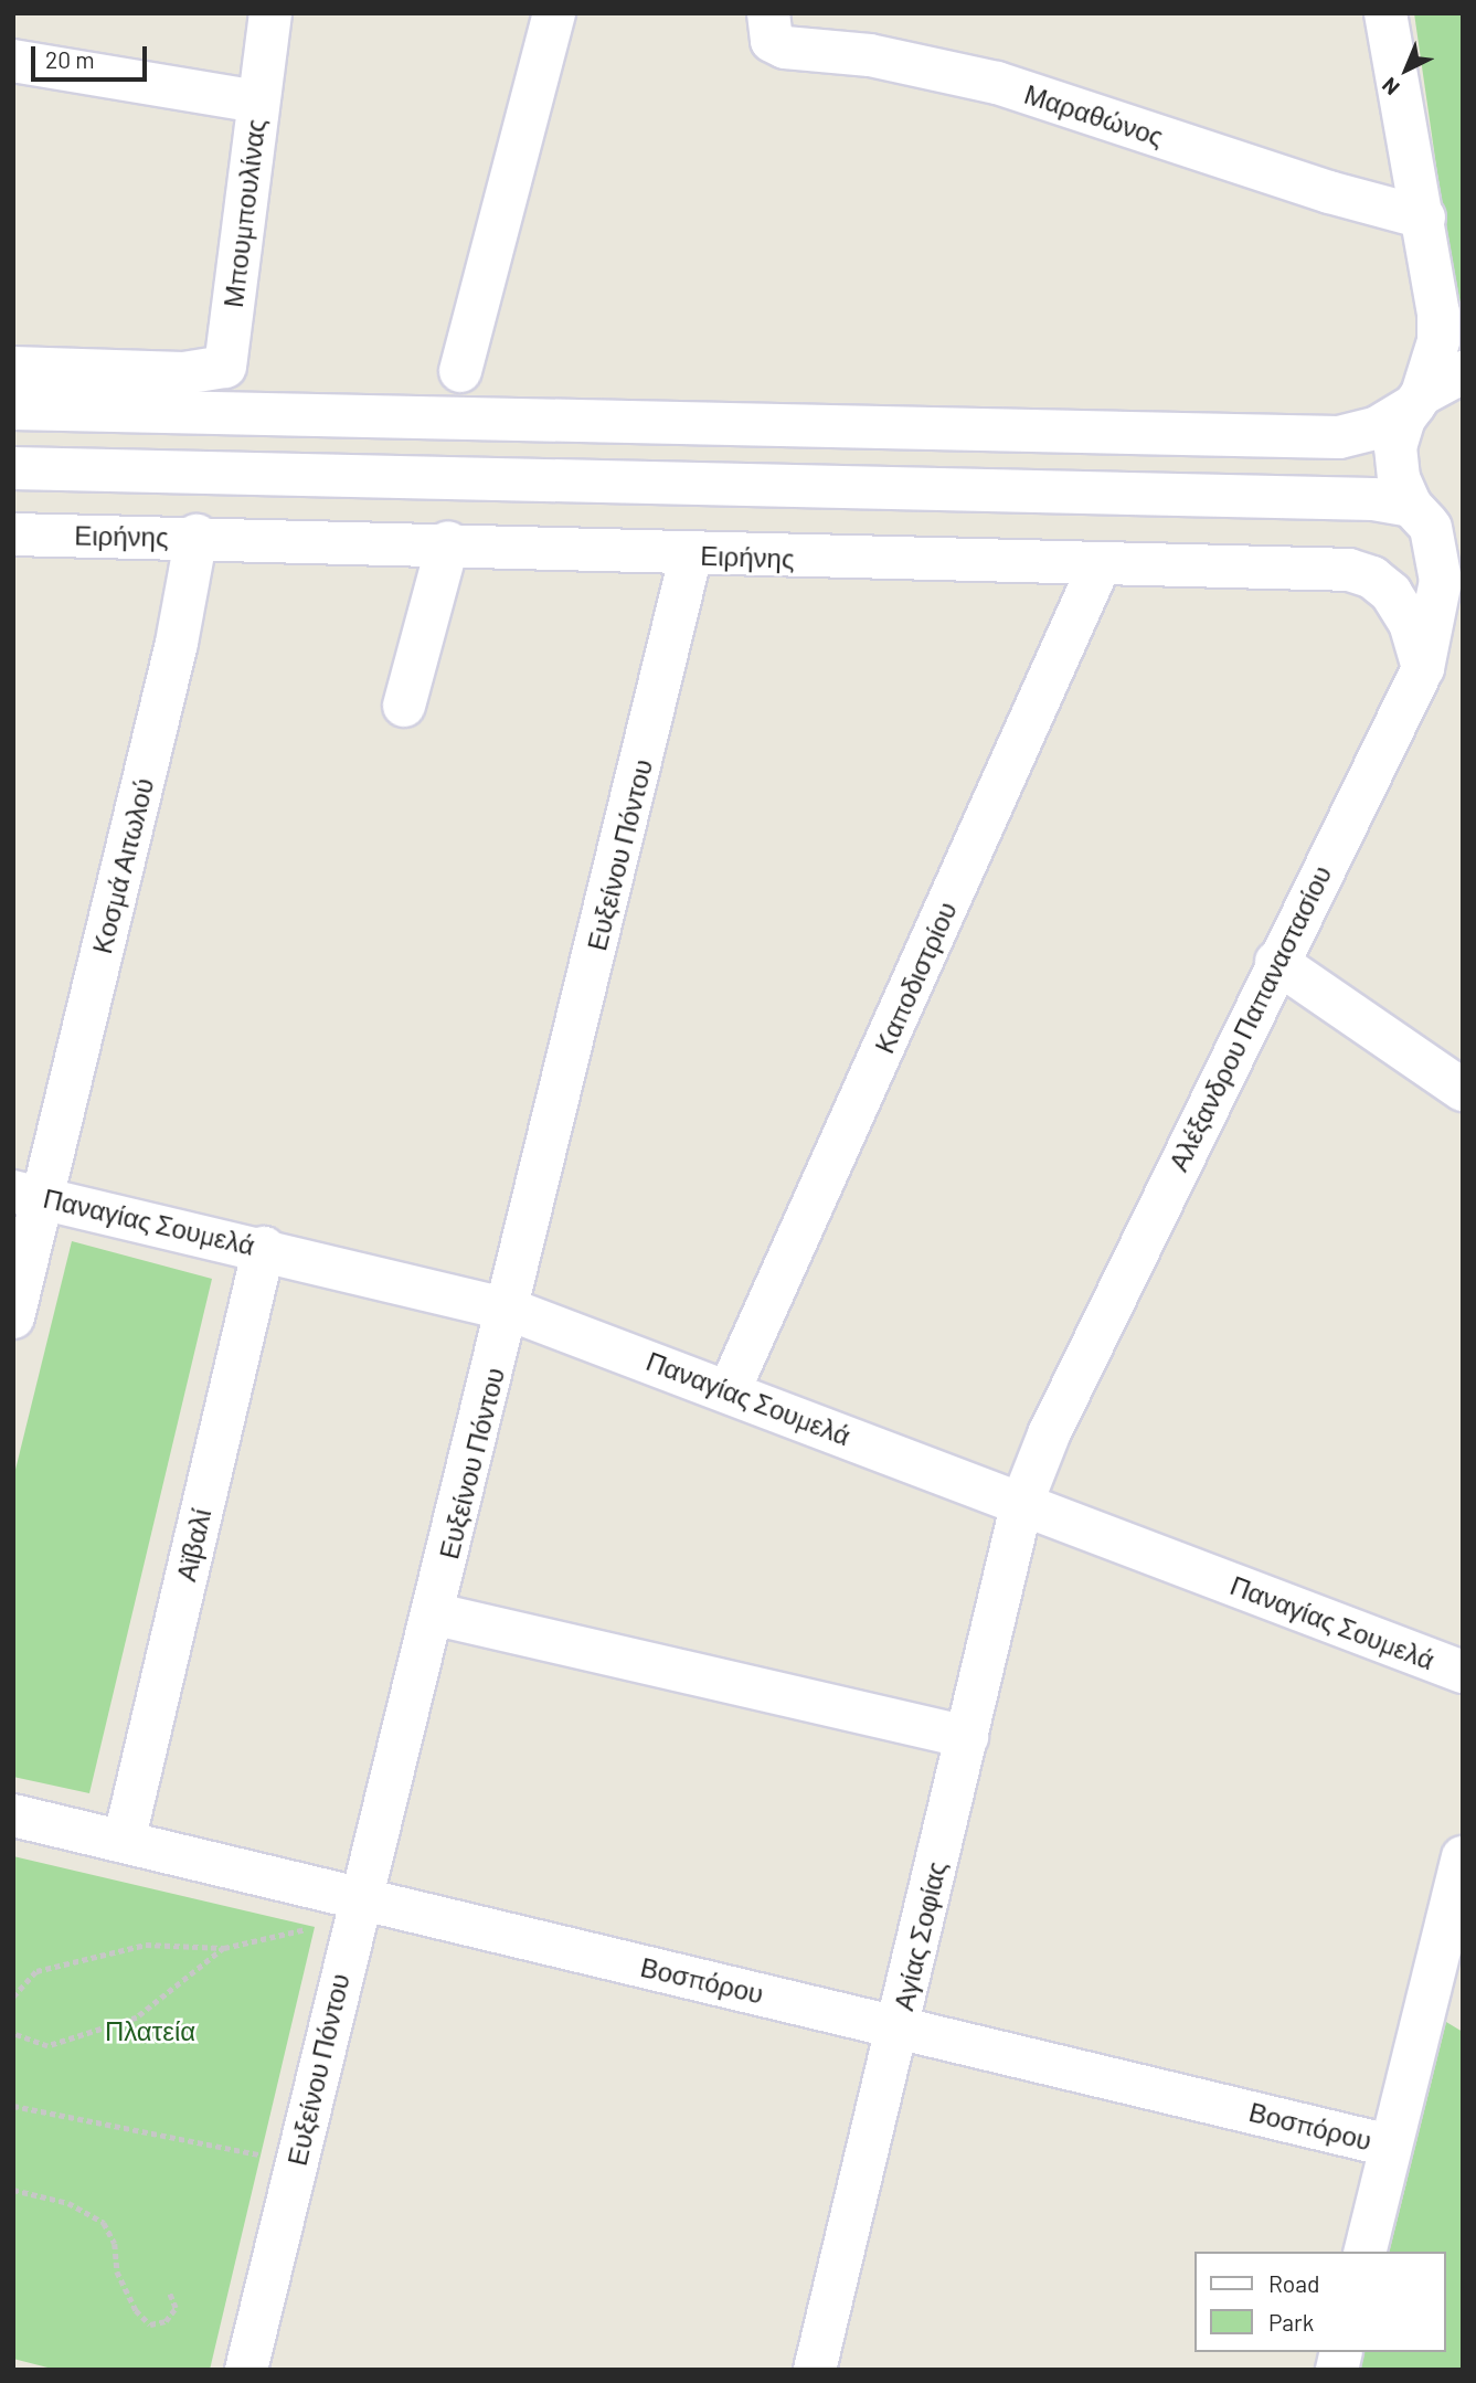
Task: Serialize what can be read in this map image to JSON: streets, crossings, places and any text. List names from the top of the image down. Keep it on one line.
{"streets":{"street":["Μαραθώνος","Μπουμπουλίνας","Ειρήνης","Ευξείνου Πόντου","Κοσμά Αιτωλού","Καποδιστρίου","Αλέξανδρου Παπαναστασίου","Παναγίας Σουμελά","Αϊβαλί","Αγίας Σοφίας","Βοσπόρου"]},"crossings":[["Ειρήνης","Ευξείνου Πόντου"],["Ειρήνης","Κοσμά Αιτωλού"],["Ειρήνης","Καποδιστρίου"],["Ειρήνης","Αλέξανδρου Παπαναστασίου"],["Ευξείνου Πόντου","Παναγίας Σουμελά"],["Ευξείνου Πόντου","Βοσπόρου"],["Κοσμά Αιτωλού","Παναγίας Σουμελά"],["Καποδιστρίου","Παναγίας Σουμελά"],["Αλέξανδρου Παπαναστασίου","Παναγίας Σουμελά"],["Αλέξανδρου Παπαναστασίου","Αγίας Σοφίας"],["Παναγίας Σουμελά","Αϊβαλί"],["Παναγίας Σουμελά","Αγίας Σοφίας"],["Αϊβαλί","Βοσπόρου"],["Αγίας Σοφίας","Βοσπόρου"]],"parks":["Πλατεία"],"legend":["Road","Park"],"scale_bar":"20 m","north":"bottom left"}
